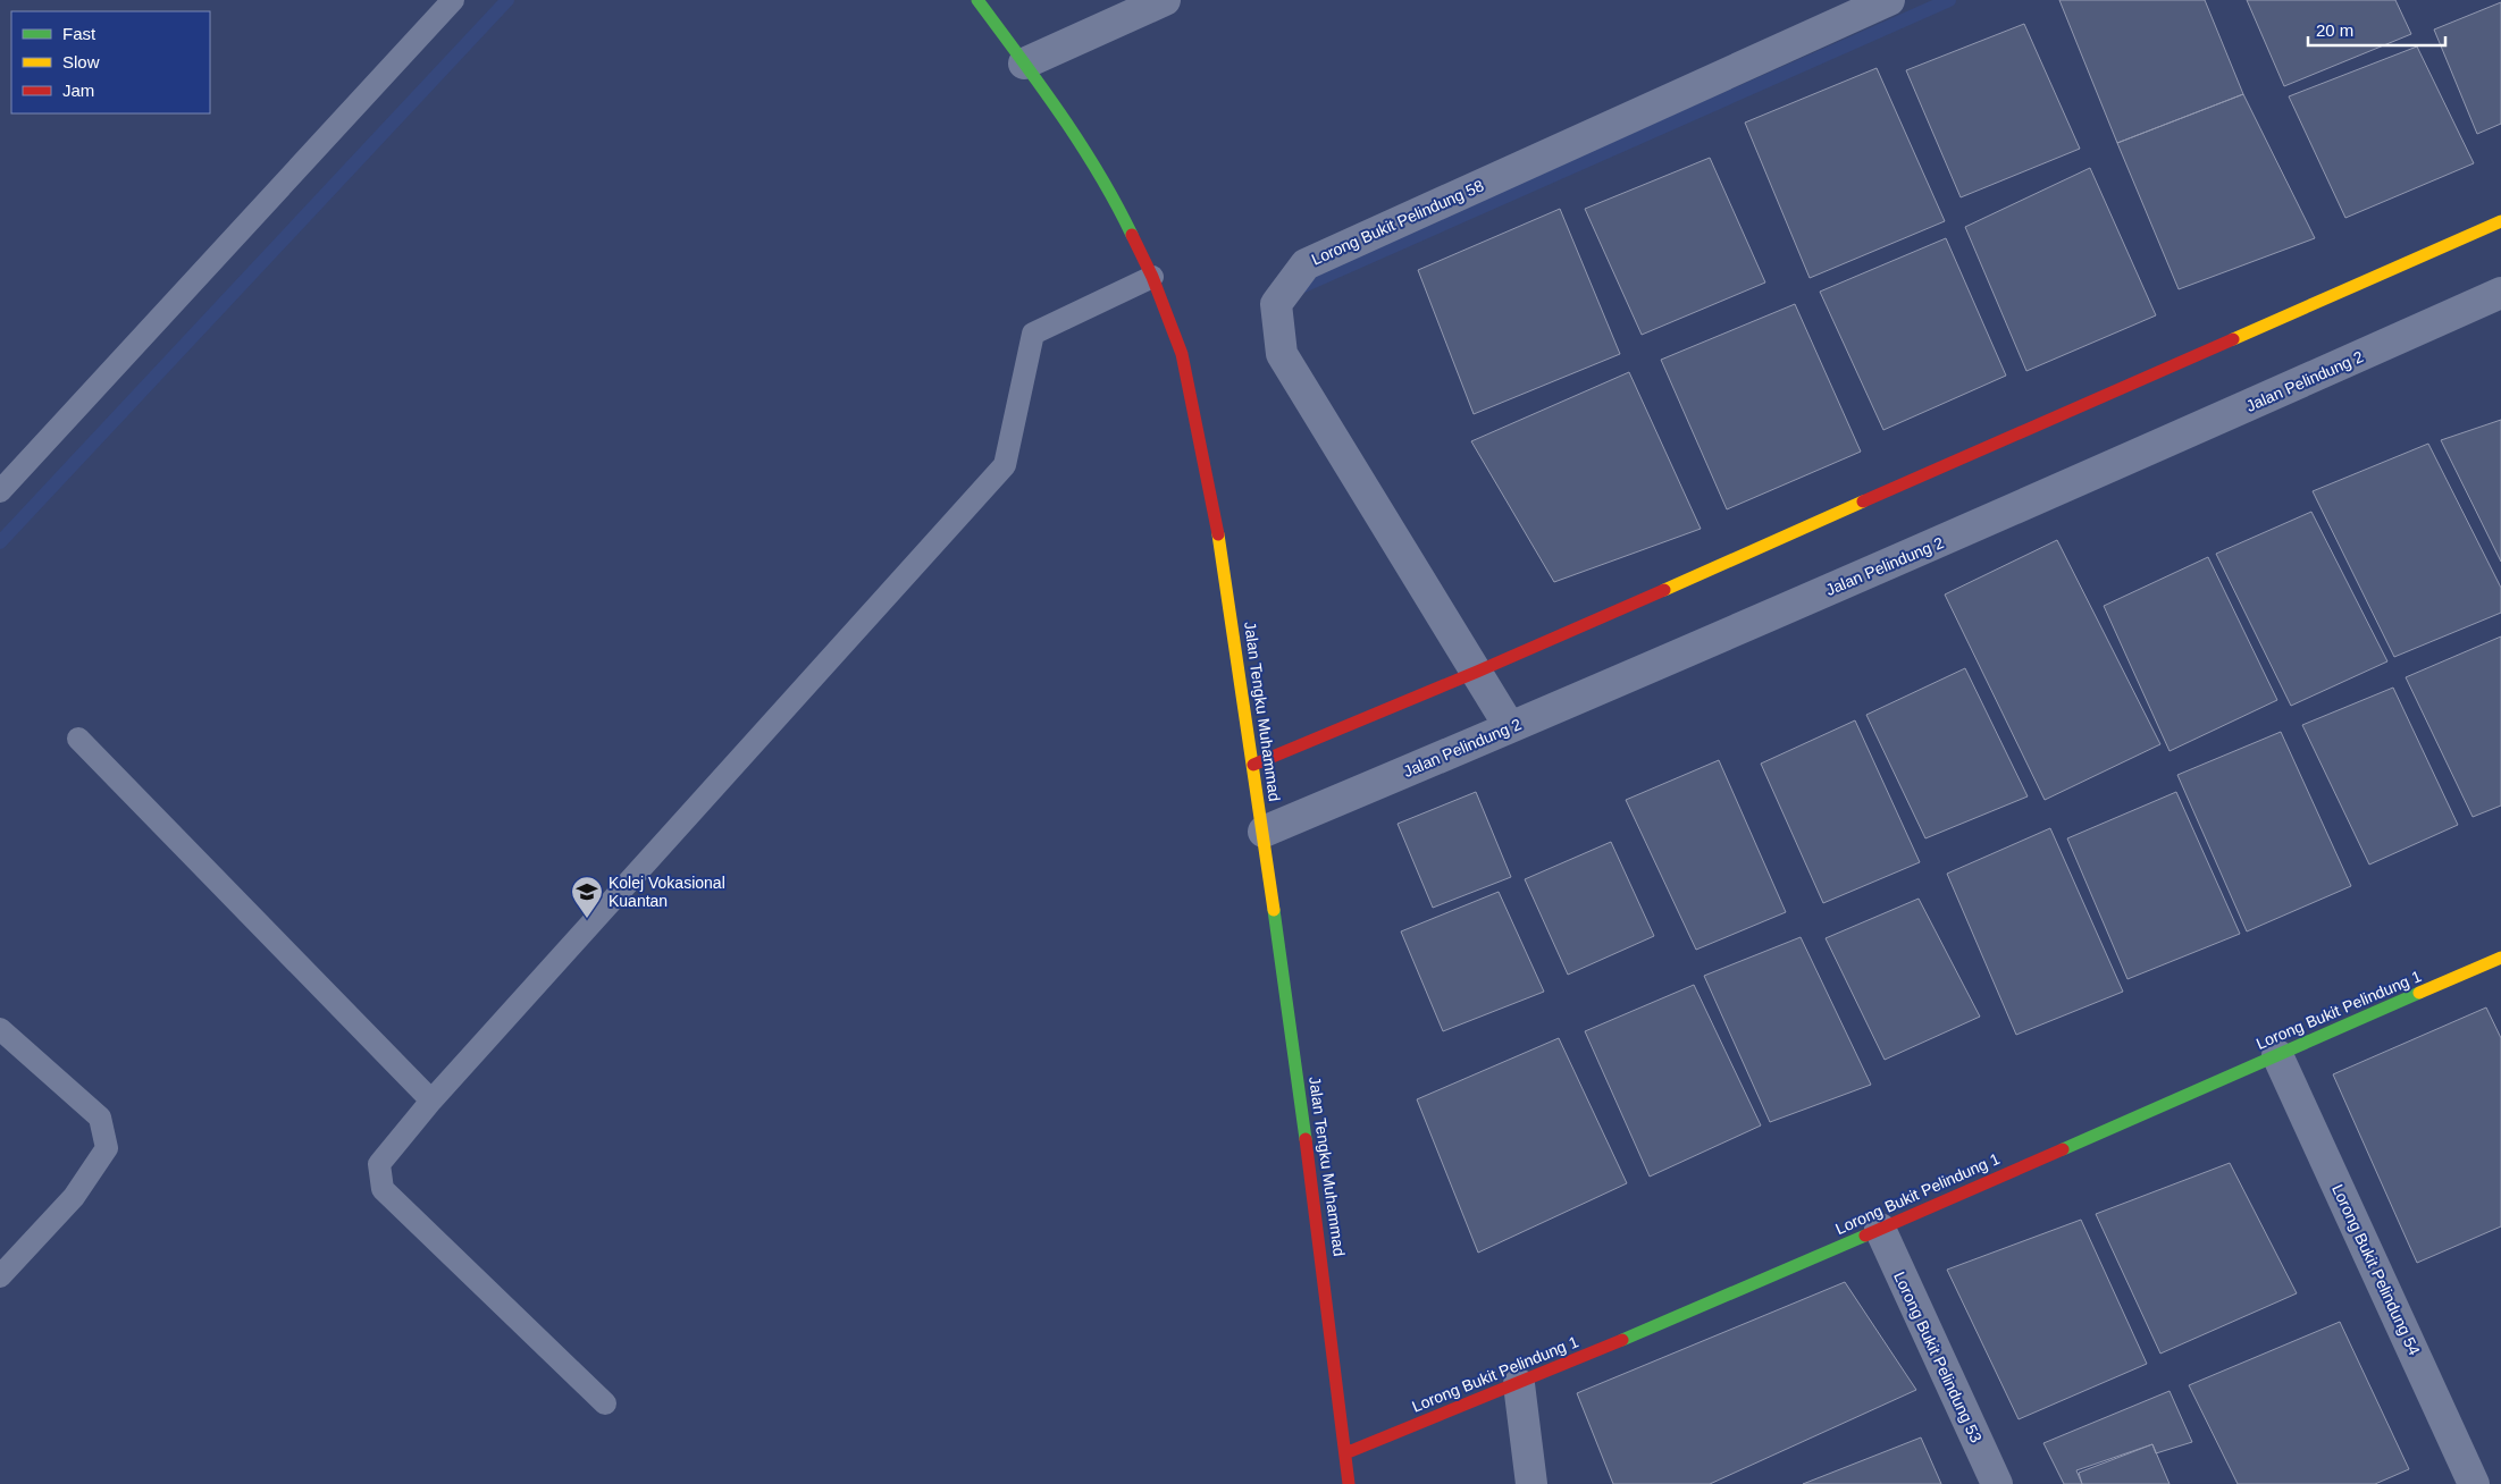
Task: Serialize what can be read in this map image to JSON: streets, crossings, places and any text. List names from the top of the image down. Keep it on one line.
{"streets":{"street":["Lorong Bukit Pelindung 58","Jalan Pelindung 2","Jalan Tengku Muhammad","Lorong Bukit Pelindung 1","Lorong Bukit Pelindung 54","Lorong Bukit Pelindung 53"]},"crossings":[["Lorong Bukit Pelindung 58","Jalan Pelindung 2"],["Jalan Pelindung 2","Jalan Tengku Muhammad"],["Jalan Tengku Muhammad","Lorong Bukit Pelindung 1"],["Lorong Bukit Pelindung 1","Lorong Bukit Pelindung 54"],["Lorong Bukit Pelindung 1","Lorong Bukit Pelindung 53"]],"places":{"school or university":["Kolej Vokasional Kuantan"]},"legend":["Fast","Slow","Jam"],"scale_bar":"20 m"}
